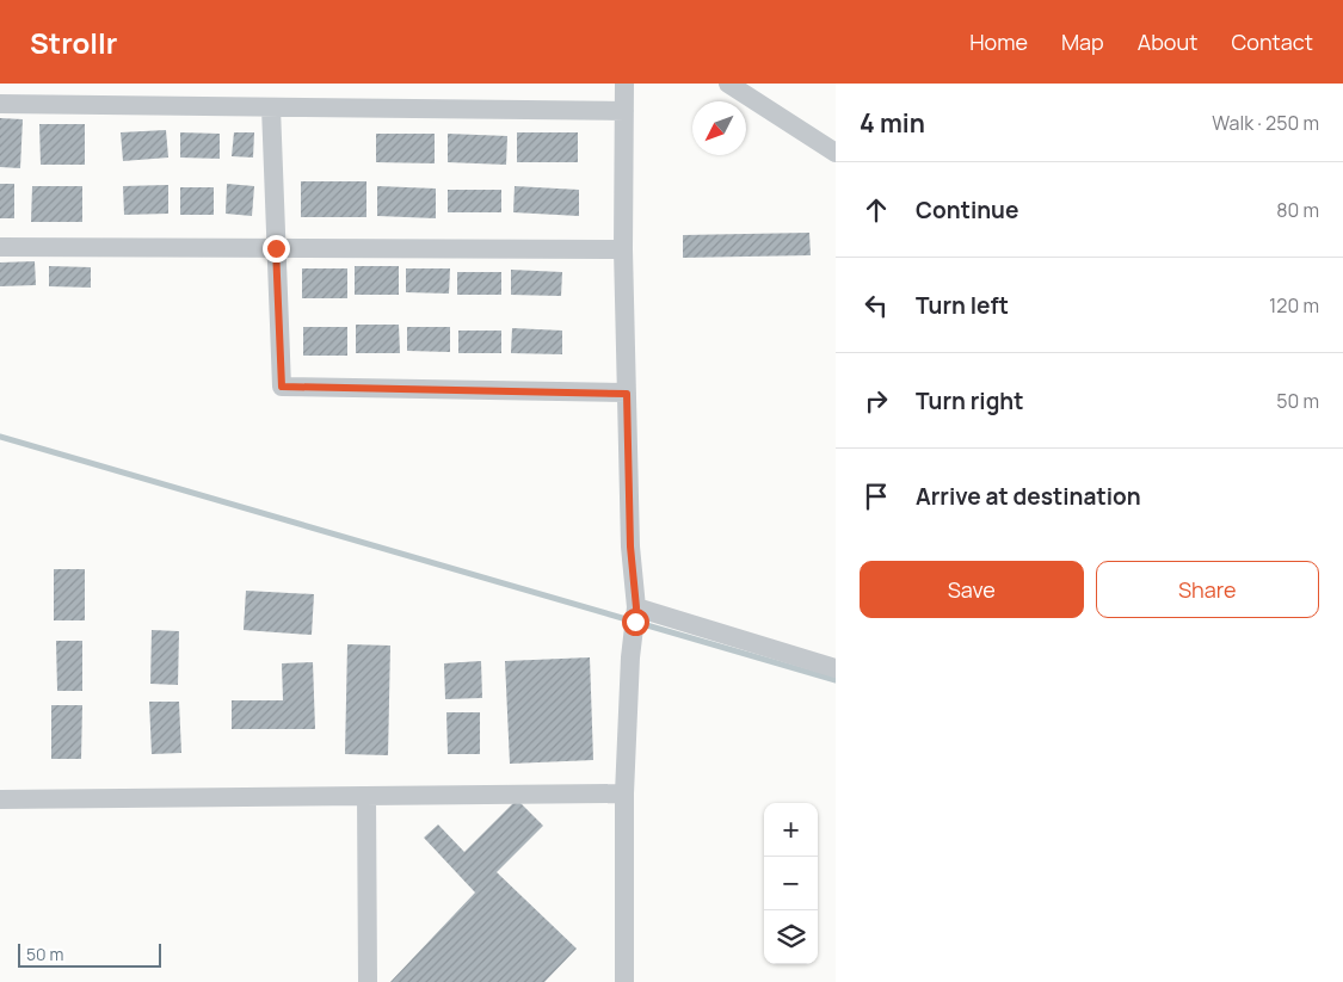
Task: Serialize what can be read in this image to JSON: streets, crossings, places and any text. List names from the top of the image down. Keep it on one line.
{"scale_bar":"50 m","north":"bottom left","page":{"header":"Strollr","nav":["Home","Map","About","Contact"],"heading":["4 min","Walk · 250 m"],"list":[["Continue","80 m"],["Turn left","120 m"],["Turn right","50 m"],"Arrive at destination"],"buttons":["Save","Share"],"map_buttons":["+","−"],"scale":"50 m"}}
